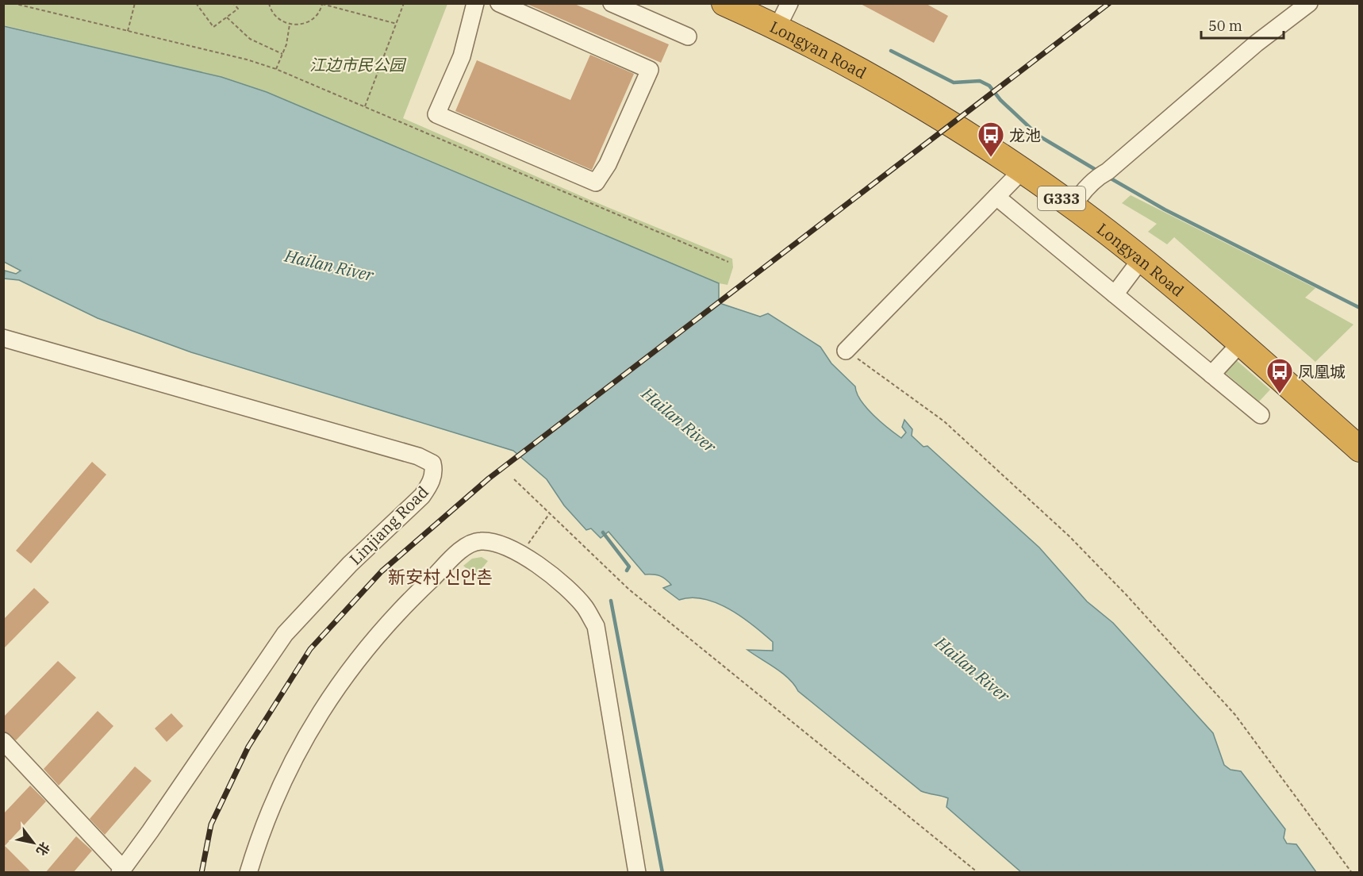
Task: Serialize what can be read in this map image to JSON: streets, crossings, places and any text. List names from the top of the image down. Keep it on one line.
{"streets":{"highway":["Longyan Road","G333"],"street":["Linjiang Road"]},"districts":["新安村 신안촌"],"water":["Hailan River"],"parks":["江边市民公园"],"places":{"bus stop":["龙池","凤凰城"]},"scale_bar":"50 m","north":"bottom right"}
